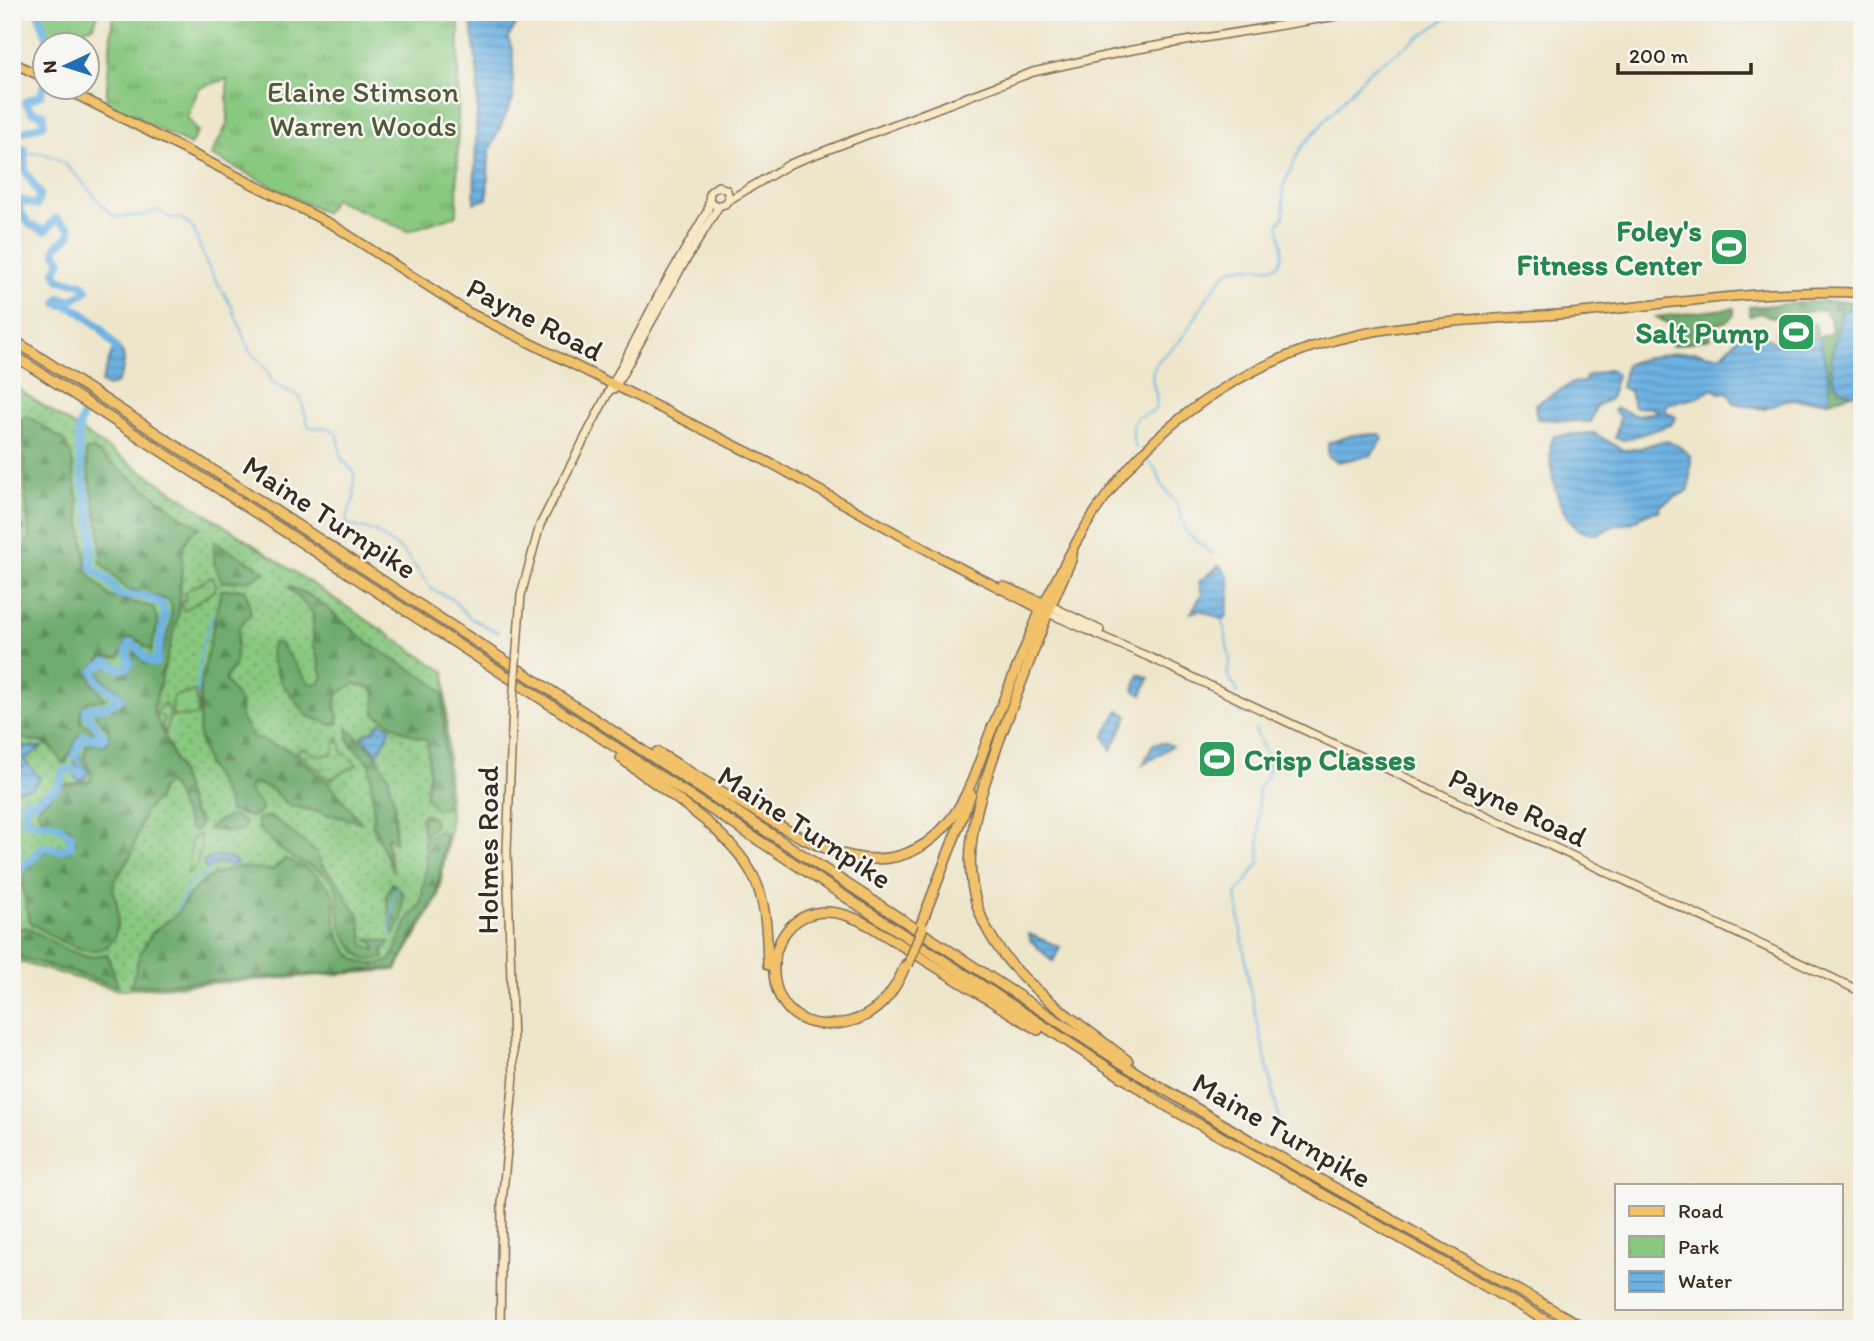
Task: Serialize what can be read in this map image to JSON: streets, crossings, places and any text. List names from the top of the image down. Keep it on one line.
{"streets":{"highway":["Maine Turnpike"],"main road":["Payne Road"],"street":["Holmes Road"]},"crossings":[["Payne Road","Holmes Road"]],"parks":["Elaine Stimson Warren Woods"],"places":{"sports":["Foley's Fitness Center","Salt Pump","Crisp Classes"]},"legend":["Road","Park","Water"],"scale_bar":"200 m","north":"left"}
